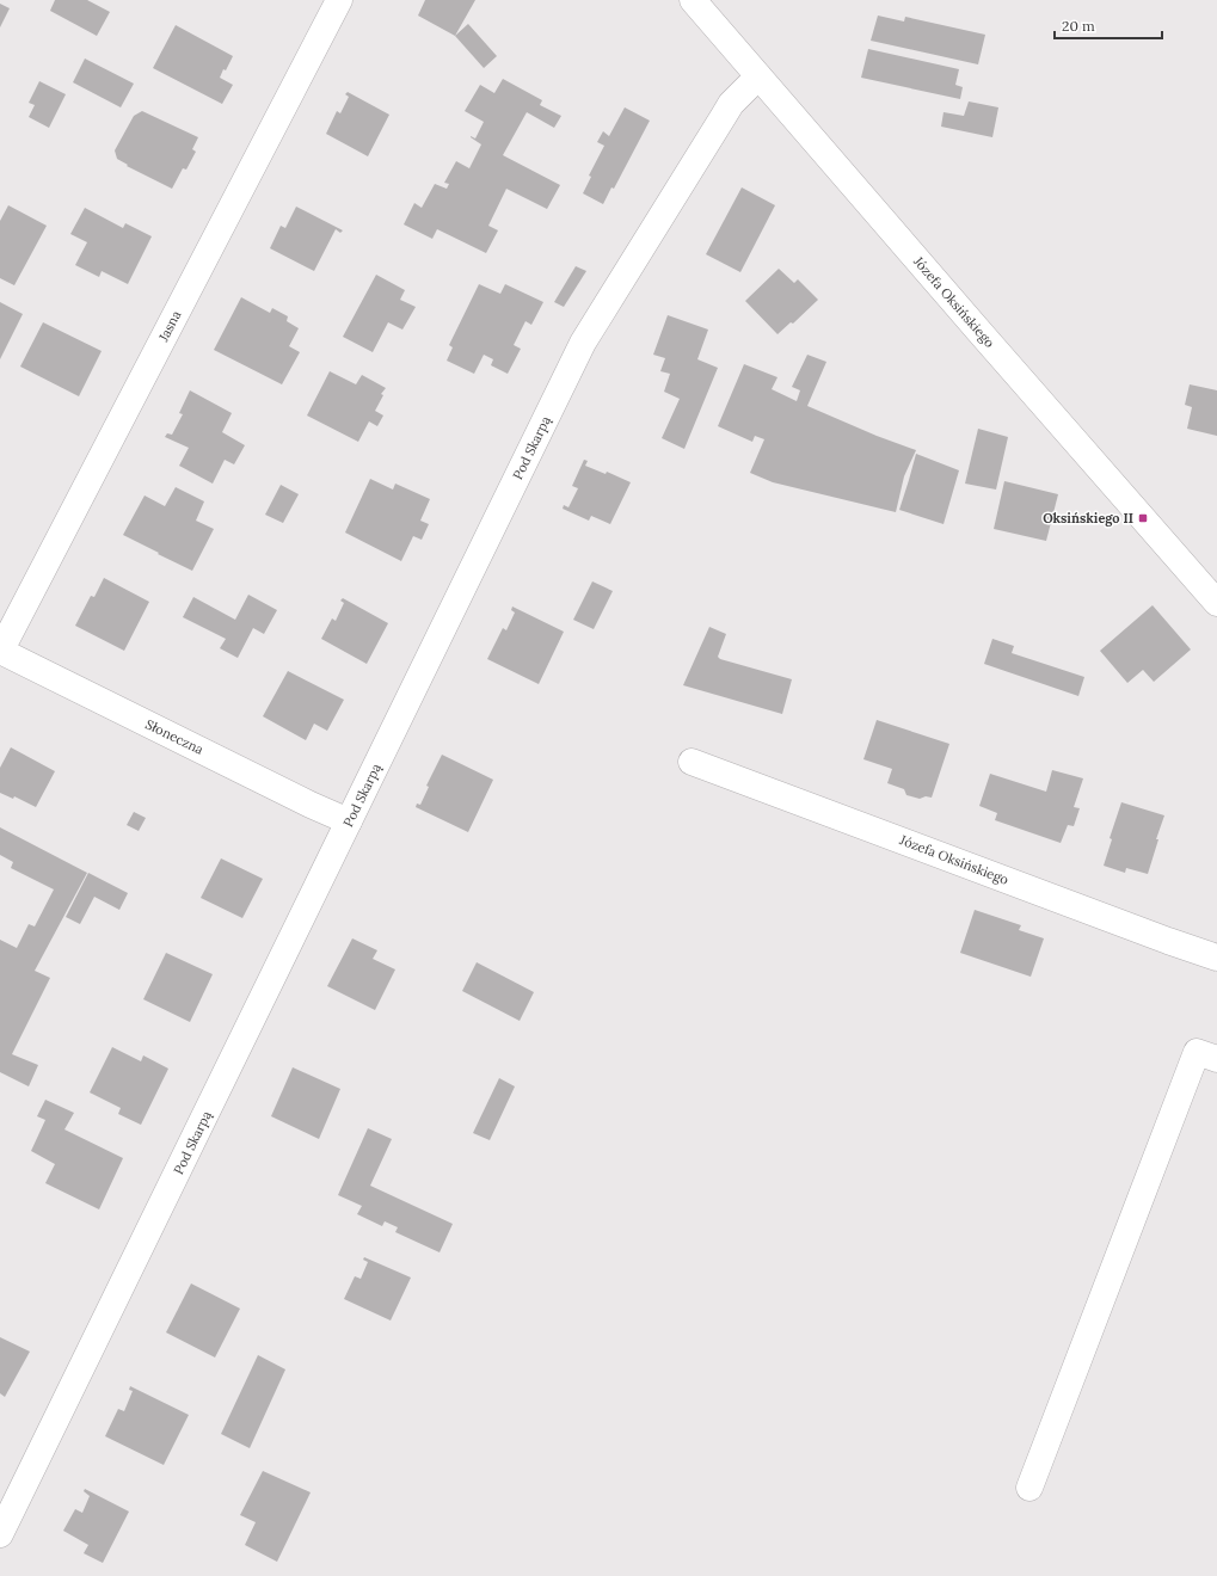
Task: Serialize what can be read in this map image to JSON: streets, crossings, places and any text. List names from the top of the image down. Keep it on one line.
{"streets":{"street":["Józefa Oksińskiego","Jasna","Pod Skarpą","Słoneczna"]},"crossings":[["Józefa Oksińskiego","Pod Skarpą"],["Jasna","Słoneczna"],["Pod Skarpą","Słoneczna"]],"places":{"transit":["Oksińskiego II"]},"scale_bar":"20 m"}
